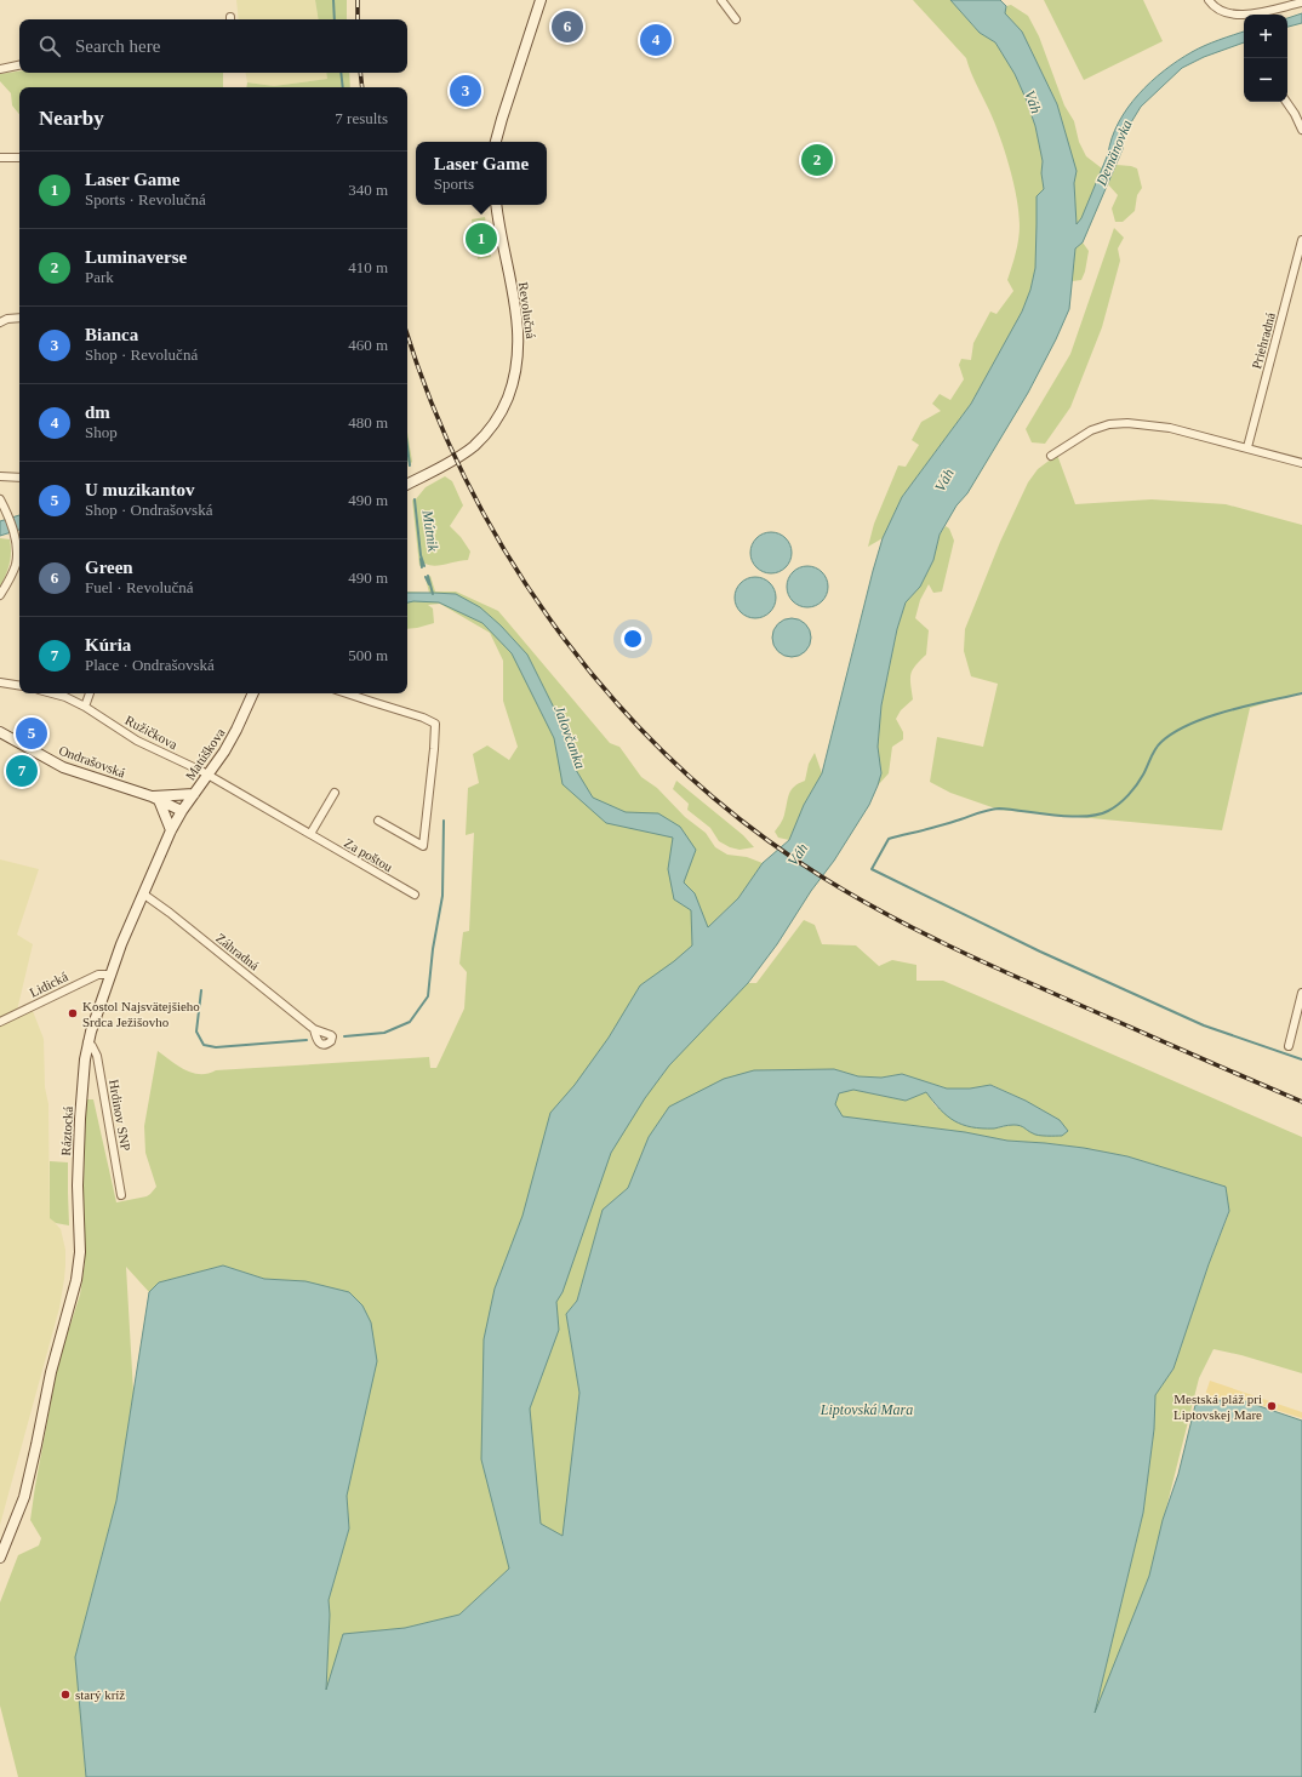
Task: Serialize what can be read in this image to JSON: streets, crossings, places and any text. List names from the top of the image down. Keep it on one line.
{"streets":{"main road":["Revolučná","Matúškova","Ondrašovská","Ráztocká"],"street":["Priehradná","Ružičkova","Za poštou","Záhradná","Lidická","Hrdinov SNP"]},"crossings":[["Ružičkova","Matúškova"],["Ružičkova","Za poštou"],["Matúškova","Ondrašovská"],["Matúškova","Za poštou"],["Matúškova","Ráztocká"],["Záhradná","Ráztocká"],["Lidická","Ráztocká"],["Hrdinov SNP","Ráztocká"]],"water":["Váh","Demänovka","Mútnik","Jalovčanka","Liptovská Mara"],"places":["Kostol Najsvätejšieho Srdca Ježišovho","Mestská pláž pri Liptovskej Mare","starý kríž"],"page":{"pins":["6","4","3","2","1","5","7"],"map_buttons":["+","−"],"search":"Search here","heading":["Nearby","7 results"],"popup":["Laser Game","Sports"],"list":[{"mark":"1","name":"Laser Game","note":"Sports · Revolučná","value":"340 m"},{"mark":"2","name":"Luminaverse","note":"Park","value":"410 m"},{"mark":"3","name":"Bianca","note":"Shop · Revolučná","value":"460 m"},{"mark":"4","name":"dm","note":"Shop","value":"480 m"},{"mark":"5","name":"U muzikantov","note":"Shop · Ondrašovská","value":"490 m"},{"mark":"6","name":"Green","note":"Fuel · Revolučná","value":"490 m"},{"mark":"7","name":"Kúria","note":"Place · Ondrašovská","value":"500 m"}]}}
